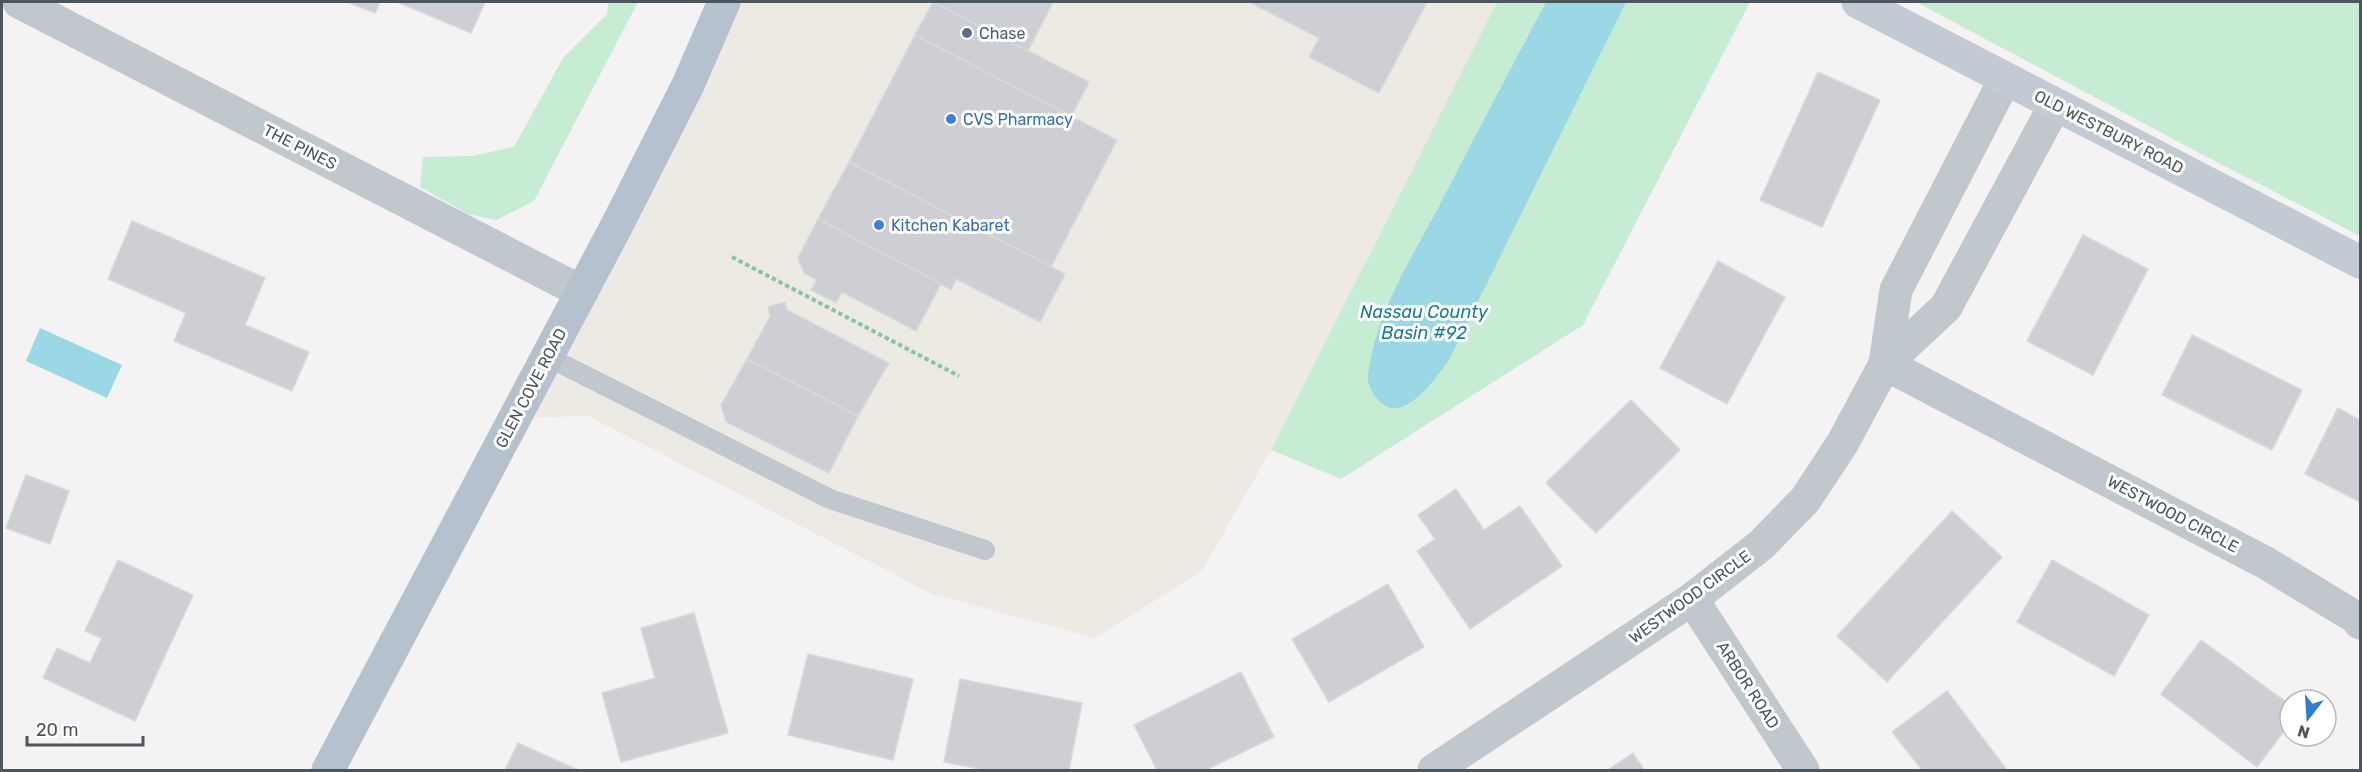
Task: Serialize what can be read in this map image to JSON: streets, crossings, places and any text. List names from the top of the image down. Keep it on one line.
{"streets":{"main road":["OLD WESTBURY ROAD","GLEN COVE ROAD"],"street":["THE PINES","WESTWOOD CIRCLE","ARBOR ROAD"]},"crossings":[["OLD WESTBURY ROAD","WESTWOOD CIRCLE"],["THE PINES","GLEN COVE ROAD"],["WESTWOOD CIRCLE","ARBOR ROAD"]],"water":["Nassau County Basin #92"],"places":["Chase","CVS Pharmacy","Kitchen Kabaret"],"scale_bar":"20 m","north":"bottom"}
